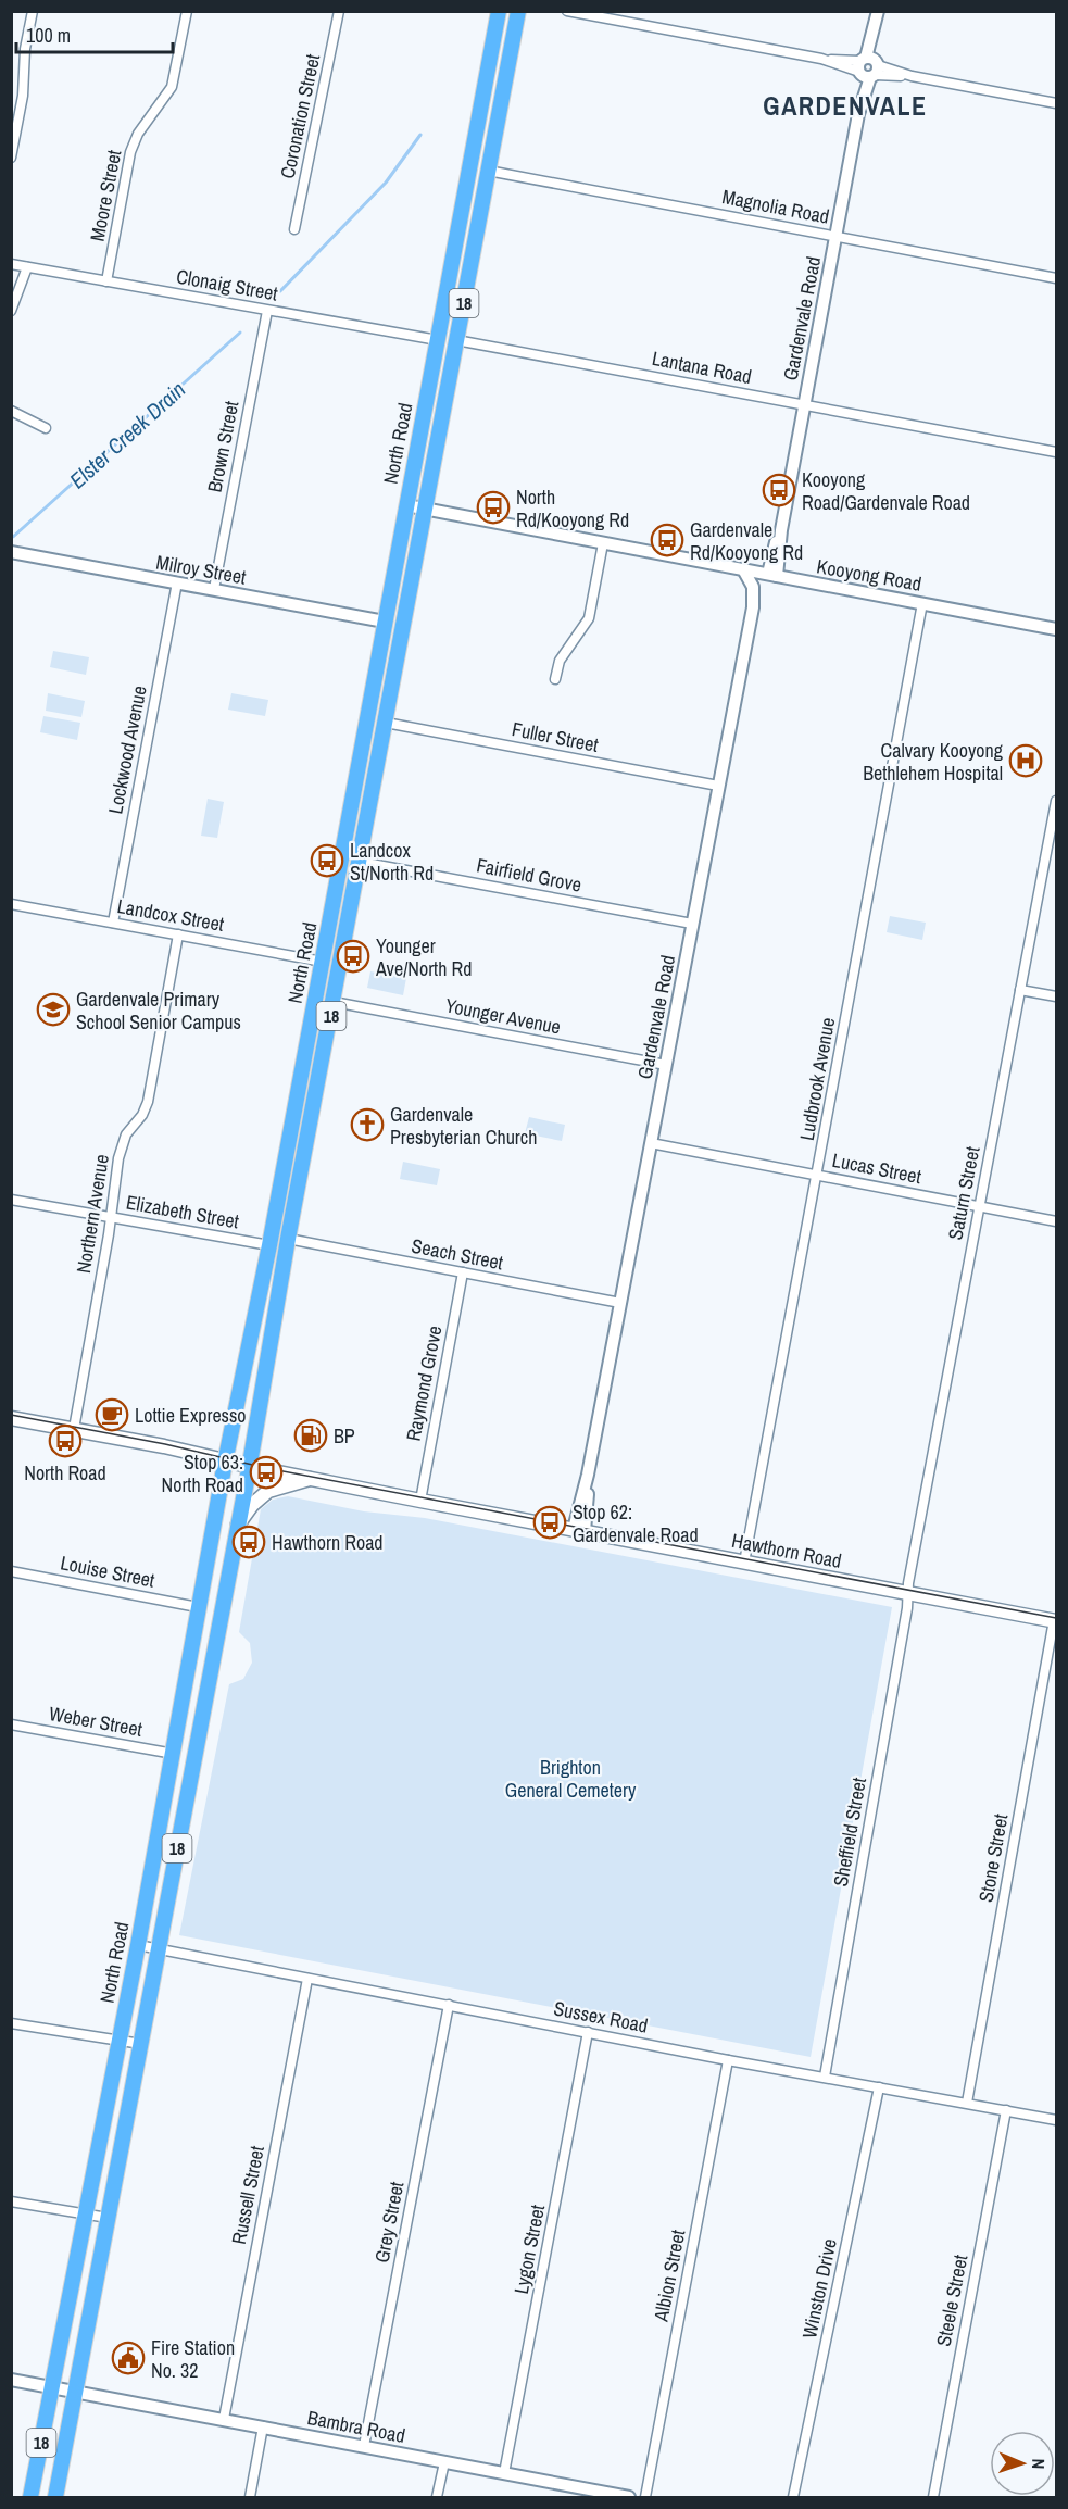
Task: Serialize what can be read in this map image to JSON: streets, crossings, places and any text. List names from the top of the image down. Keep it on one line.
{"streets":{"highway":["18","North Road"],"main road":["Hawthorn Road"],"street":["Coronation Street","Moore Street","Magnolia Road","Clonaig Street","Gardenvale Road","Lantana Road","Brown Street","Milroy Street","Kooyong Road","Fuller Street","Lockwood Avenue","Fairfield Grove","Landcox Street","Younger Avenue","Ludbrook Avenue","Lucas Street","Saturn Street","Elizabeth Street","Northern Avenue","Seach Street","Raymond Grove","Louise Street","Weber Street","Sheffield Street","Stone Street","Sussex Road","Russell Street","Grey Street","Lygon Street","Albion Street","Winston Drive","Steele Street","Bambra Road"]},"crossings":[["Moore Street","Clonaig Street"],["Magnolia Road","Gardenvale Road"],["Magnolia Road","North Road"],["Clonaig Street","North Road"],["Clonaig Street","Brown Street"],["Gardenvale Road","Lantana Road"],["Gardenvale Road","Kooyong Road"],["Gardenvale Road","Fuller Street"],["Gardenvale Road","Fairfield Grove"],["Gardenvale Road","Younger Avenue"],["Gardenvale Road","Lucas Street"],["Gardenvale Road","Seach Street"],["Gardenvale Road","Hawthorn Road"],["Lantana Road","North Road"],["North Road","Milroy Street"],["North Road","Kooyong Road"],["North Road","Fuller Street"],["North Road","Fairfield Grove"],["North Road","Landcox Street"],["North Road","Younger Avenue"],["North Road","Elizabeth Street"],["North Road","Seach Street"],["North Road","Hawthorn Road"],["North Road","Louise Street"],["North Road","Weber Street"],["North Road","Sussex Road"],["North Road","Bambra Road"],["Brown Street","Milroy Street"],["Milroy Street","Lockwood Avenue"],["Kooyong Road","Ludbrook Avenue"],["Lockwood Avenue","Landcox Street"],["Landcox Street","Northern Avenue"],["Ludbrook Avenue","Lucas Street"],["Ludbrook Avenue","Hawthorn Road"],["Lucas Street","Saturn Street"],["Saturn Street","Hawthorn Road"],["Saturn Street","Sheffield Street"],["Elizabeth Street","Northern Avenue"],["Northern Avenue","Hawthorn Road"],["Seach Street","Raymond Grove"],["Raymond Grove","Hawthorn Road"],["Hawthorn Road","Sheffield Street"],["Hawthorn Road","Stone Street"],["Sheffield Street","Sussex Road"],["Stone Street","Sussex Road"],["Sussex Road","Russell Street"],["Sussex Road","Grey Street"],["Sussex Road","Lygon Street"],["Sussex Road","Albion Street"],["Sussex Road","Winston Drive"],["Sussex Road","Steele Street"],["Russell Street","Bambra Road"],["Grey Street","Bambra Road"],["Lygon Street","Bambra Road"]],"districts":["GARDENVALE"],"water":["Elster Creek Drain"],"parks":["Brighton General Cemetery"],"places":{"bus stop":["Kooyong Road/Gardenvale Road","North Rd/Kooyong Rd","Gardenvale Rd/Kooyong Rd","Landcox St/North Rd","Younger Ave/North Rd","North Road","Stop 63: North Road","Stop 62: Gardenvale Road","Hawthorn Road"],"hospital":["Calvary Kooyong Bethlehem Hospital"],"school or university":["Gardenvale Primary School Senior Campus"],"church":["Gardenvale Presbyterian Church"],"cafe":["Lottie Expresso"],"fuel station":["BP"],"public building":["Fire Station No. 32"]},"scale_bar":"100 m","north":"right"}
